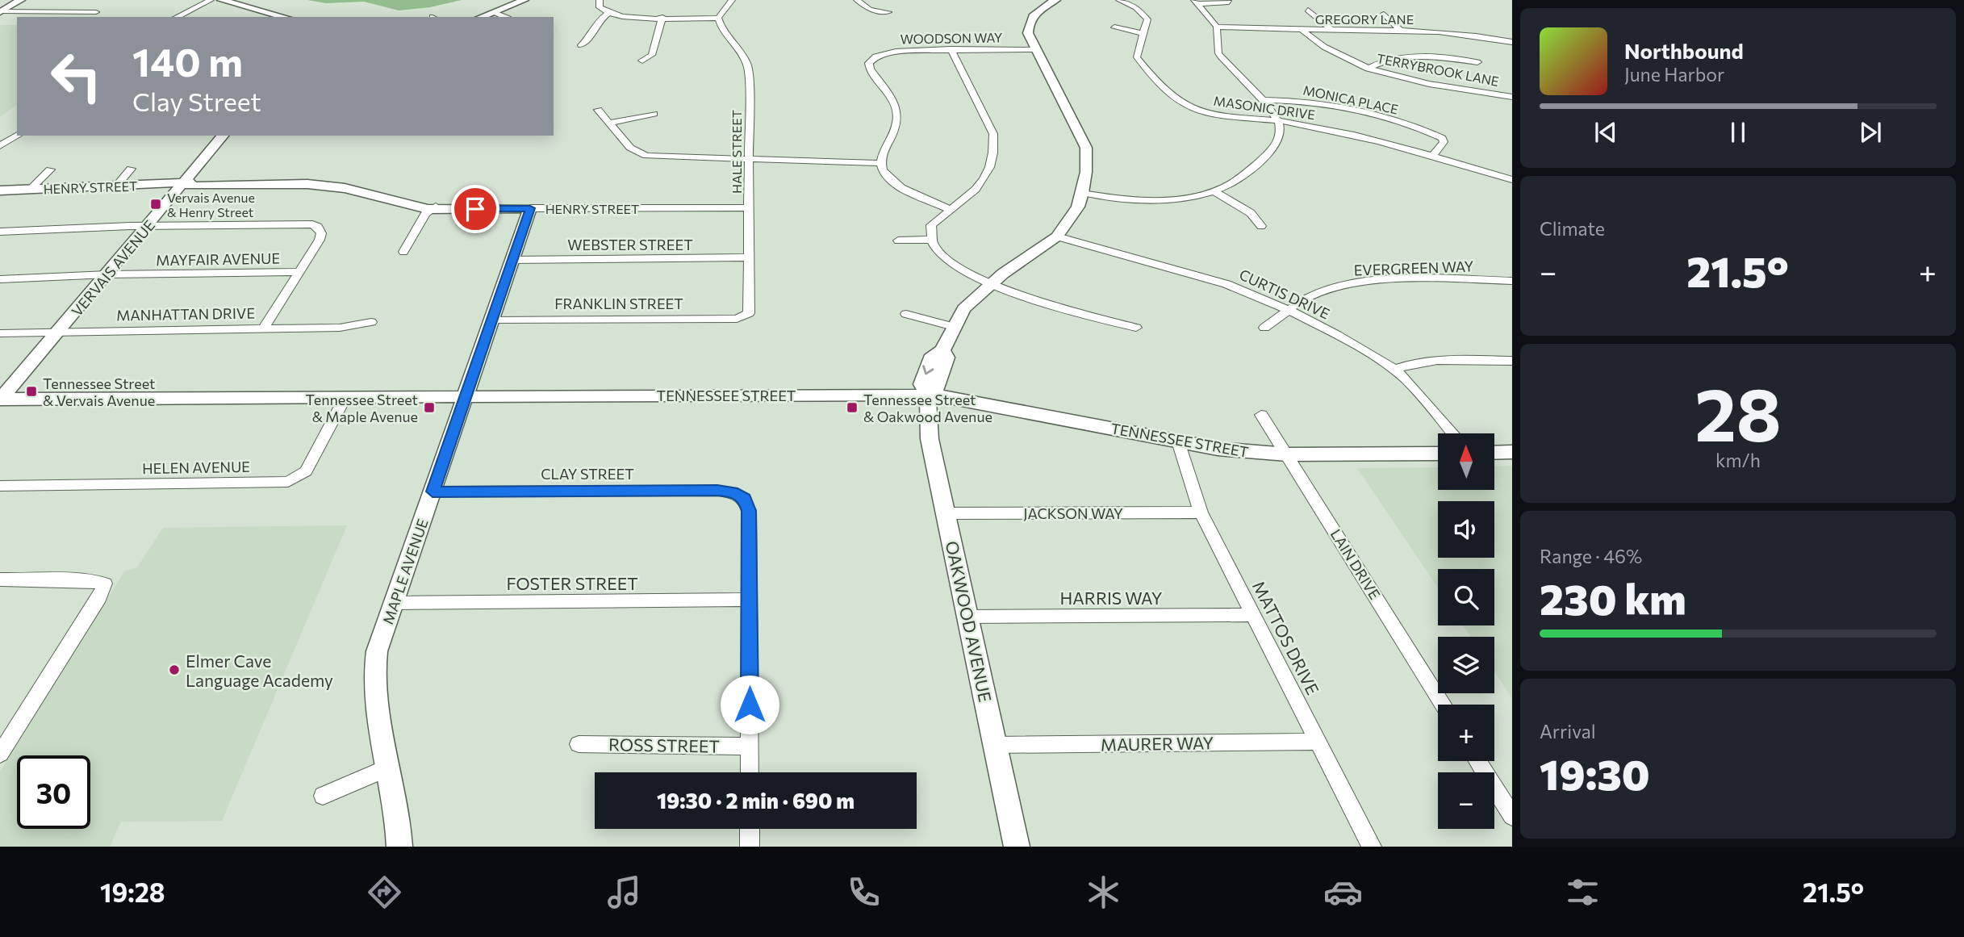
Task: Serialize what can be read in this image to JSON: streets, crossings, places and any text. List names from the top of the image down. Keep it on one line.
{"streets":{"main road":["HENRY STREET","VERVAIS AVENUE","TENNESSEE STREET","MAPLE AVENUE","OAKWOOD AVENUE"],"street":["GREGORY LANE","WOODSON WAY","TERRYBROOK LANE","MONICA PLACE","MASONIC DRIVE","HALE STREET","WEBSTER STREET","MAYFAIR AVENUE","EVERGREEN WAY","CURTIS DRIVE","FRANKLIN STREET","MANHATTAN DRIVE","HELEN AVENUE","CLAY STREET","JACKSON WAY","LAIN DRIVE","FOSTER STREET","HARRIS WAY","MATTOS DRIVE","MAURER WAY","ROSS STREET"]},"crossings":[["GREGORY LANE","TERRYBROOK LANE"],["MONICA PLACE","MASONIC DRIVE"],["HALE STREET","HENRY STREET"],["HALE STREET","WEBSTER STREET"],["HALE STREET","FRANKLIN STREET"],["HENRY STREET","VERVAIS AVENUE"],["HENRY STREET","MAPLE AVENUE"],["WEBSTER STREET","MAPLE AVENUE"],["MAYFAIR AVENUE","VERVAIS AVENUE"],["VERVAIS AVENUE","MANHATTAN DRIVE"],["VERVAIS AVENUE","TENNESSEE STREET"],["EVERGREEN WAY","CURTIS DRIVE"],["FRANKLIN STREET","MAPLE AVENUE"],["TENNESSEE STREET","HELEN AVENUE"],["TENNESSEE STREET","LAIN DRIVE"],["TENNESSEE STREET","MAPLE AVENUE"],["TENNESSEE STREET","OAKWOOD AVENUE"],["TENNESSEE STREET","MATTOS DRIVE"],["CLAY STREET","MAPLE AVENUE"],["CLAY STREET","FOSTER STREET"],["JACKSON WAY","OAKWOOD AVENUE"],["JACKSON WAY","MATTOS DRIVE"],["MAPLE AVENUE","FOSTER STREET"],["HARRIS WAY","OAKWOOD AVENUE"],["HARRIS WAY","MATTOS DRIVE"],["OAKWOOD AVENUE","MAURER WAY"],["MATTOS DRIVE","MAURER WAY"]],"places":{"transit":["Vervais Avenue & Henry Street","Tennessee Street & Vervais Avenue","Tennessee Street & Maple Avenue","Tennessee Street & Oakwood Avenue"],"other":["Elmer Cave Language Academy"]},"north":"top","page":{"turn":["140 m","Clay Street"],"song":["Northbound","June Harbor"],"tile":["Climate",["28","km/h"],["Range · 46%","230 km"],["Arrival","19:30"]],"heat":["−","21.5°","+"],"map_buttons":["+","−"],"limit":"30","trip":"19:30 · 2 min · 690 m","tabs":["19:28","21.5°"]}}
